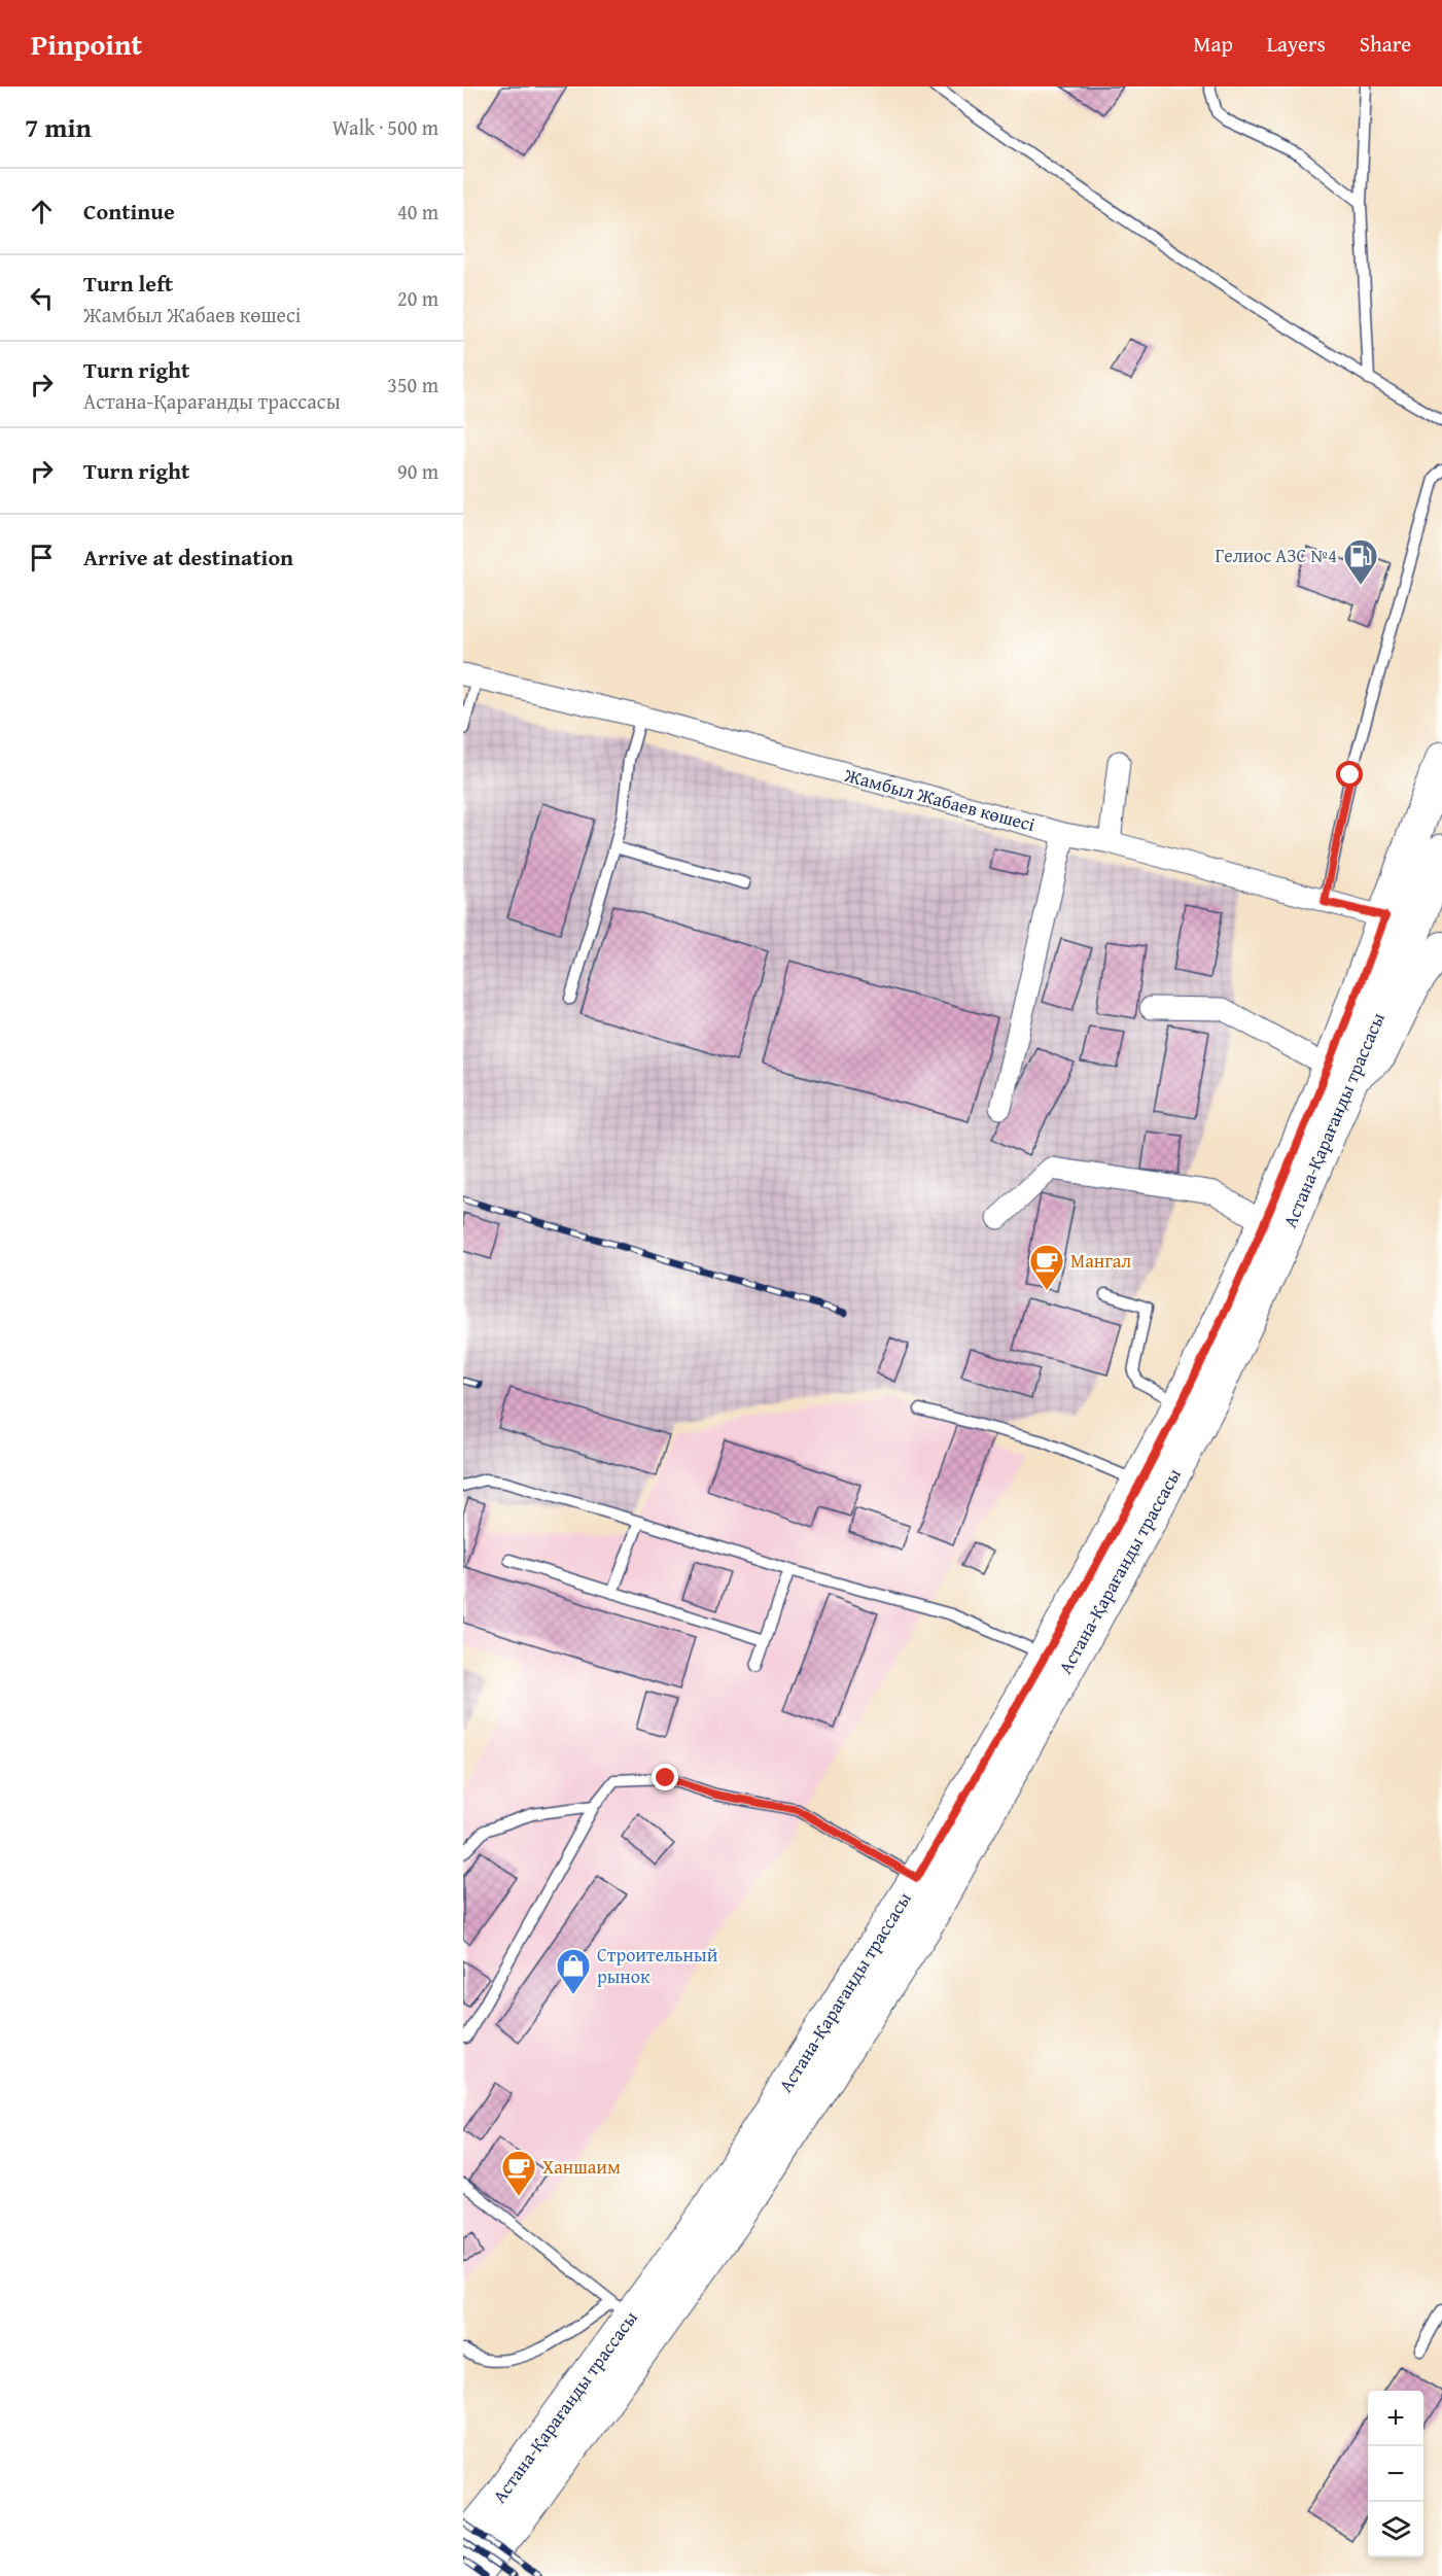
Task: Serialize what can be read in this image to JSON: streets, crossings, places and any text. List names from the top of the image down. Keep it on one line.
{"streets":{"main road":["Астана-Қарағанды трассасы"],"street":["Жамбыл Жабаев көшесі"]},"crossings":[["Жамбыл Жабаев көшесі","Астана-Қарағанды трассасы"]],"places":{"fuel station":["Гелиос АЗС №4"],"cafe":["Мангал","Ханшаим"],"shop":["Строительный рынок"]},"page":{"header":"Pinpoint","nav":["Map","Layers","Share"],"heading":["7 min","Walk · 500 m"],"list":[["Continue","40 m"],["Turn left","Жамбыл Жабаев көшесі","20 m"],["Turn right","Астана-Қарағанды трассасы","350 m"],["Turn right","90 m"],"Arrive at destination"],"map_buttons":["+","−"]}}
